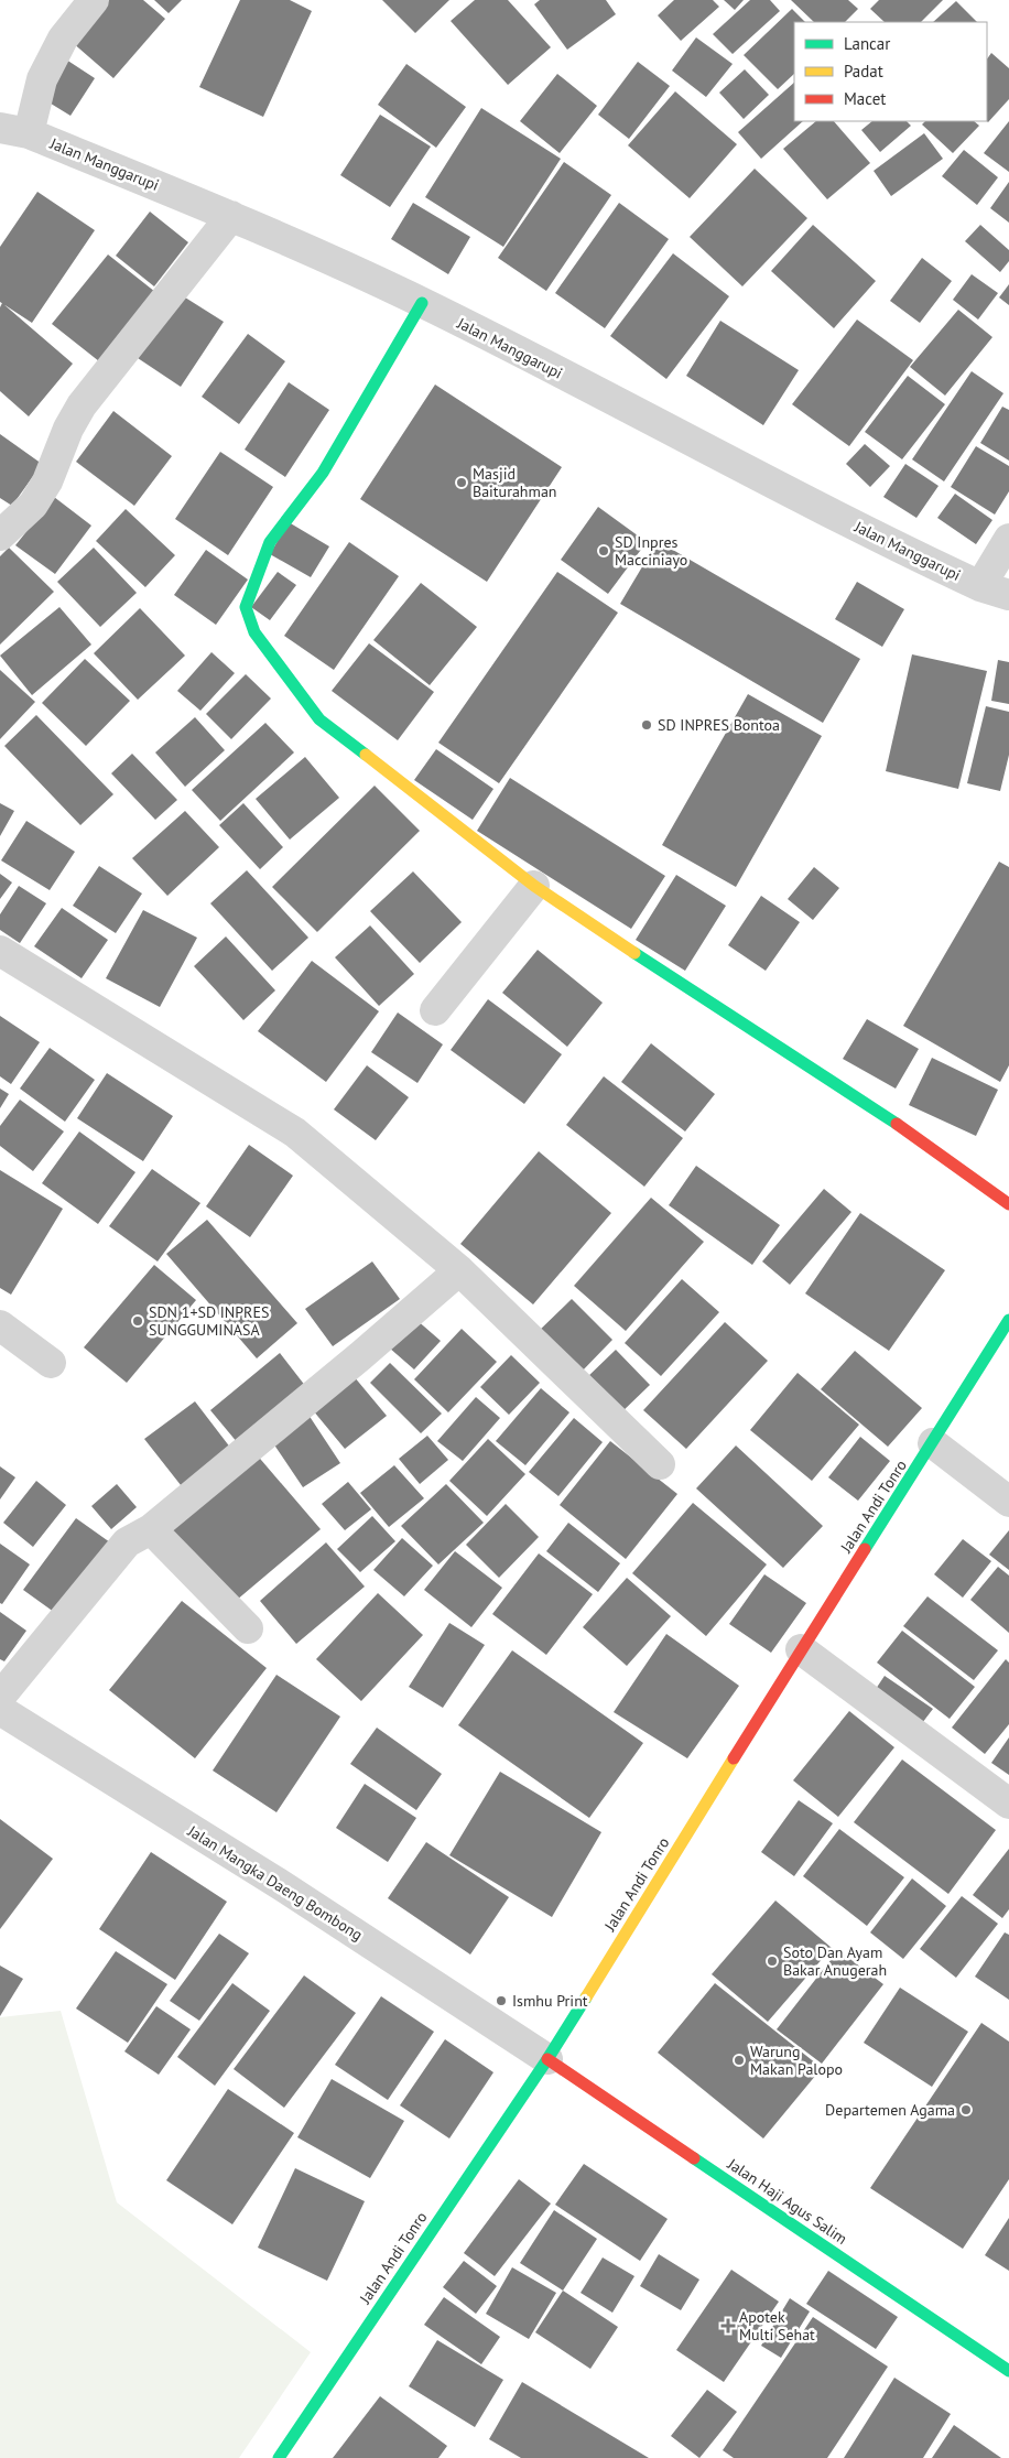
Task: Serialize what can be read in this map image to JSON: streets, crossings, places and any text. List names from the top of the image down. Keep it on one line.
{"streets":{"street":["Jalan Manggarupi","Jalan Andi Tonro","Jalan Mangka Daeng Bombong","Jalan Haji Agus Salim"]},"crossings":[["Jalan Andi Tonro","Jalan Mangka Daeng Bombong"],["Jalan Andi Tonro","Jalan Haji Agus Salim"],["Jalan Mangka Daeng Bombong","Jalan Haji Agus Salim"]],"places":{"other":["Masjid Baiturahman","SD Inpres Macciniayo","SD INPRES Bontoa","SDN 1+SD INPRES SUNGGUMINASA","Soto Dan Ayam Bakar Anugerah","Ismhu Print","Warung Makan Palopo","Departemen Agama"],"health":["Apotek Multi Sehat"]},"legend":["Lancar","Padat","Macet"]}
